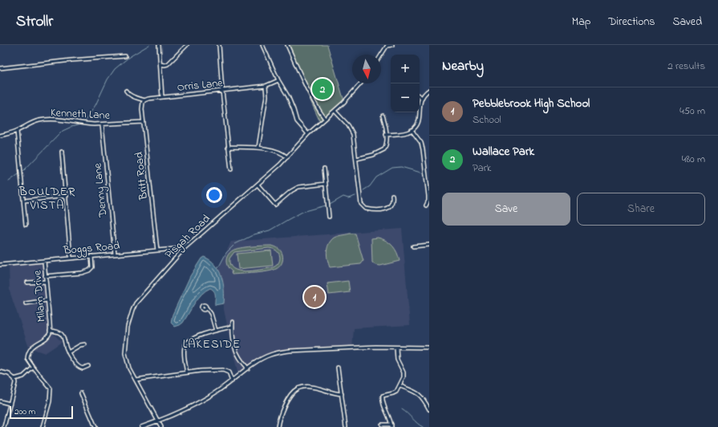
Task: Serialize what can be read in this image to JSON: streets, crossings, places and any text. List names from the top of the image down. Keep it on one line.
{"streets":{"street":["Orris Lane","Kenneth Lane","Britt Road","Denny Lane","Pisgah Road","Boggs Road","Milam Drive"]},"crossings":[["Orris Lane","Britt Road"],["Kenneth Lane","Britt Road"],["Kenneth Lane","Denny Lane"],["Britt Road","Boggs Road"],["Denny Lane","Boggs Road"],["Pisgah Road","Boggs Road"],["Boggs Road","Milam Drive"]],"districts":["BOULDER VISTA","LAKESIDE"],"scale_bar":"200 m","north":"bottom","page":{"header":"Strollr","nav":["Map","Directions","Saved"],"heading":["Nearby","2 results"],"map_buttons":["+","−"],"pins":["2","1"],"list":[{"mark":"1","name":"Pebblebrook High School","note":"School","value":"450 m"},{"mark":"2","name":"Wallace Park","note":"Park","value":"480 m"}],"buttons":["Save","Share"],"scale":"200 m"}}
